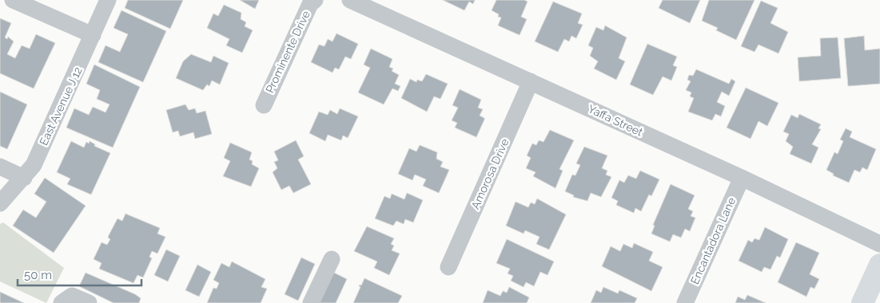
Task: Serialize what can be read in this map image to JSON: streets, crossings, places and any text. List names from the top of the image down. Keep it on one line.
{"streets":{"street":["Prominente Drive","East Avenue J 12","Yaffa Street","Amorosa Drive","Encantadora Lane"]},"crossings":[["Yaffa Street","Amorosa Drive"],["Yaffa Street","Encantadora Lane"]],"scale_bar":"50 m"}
